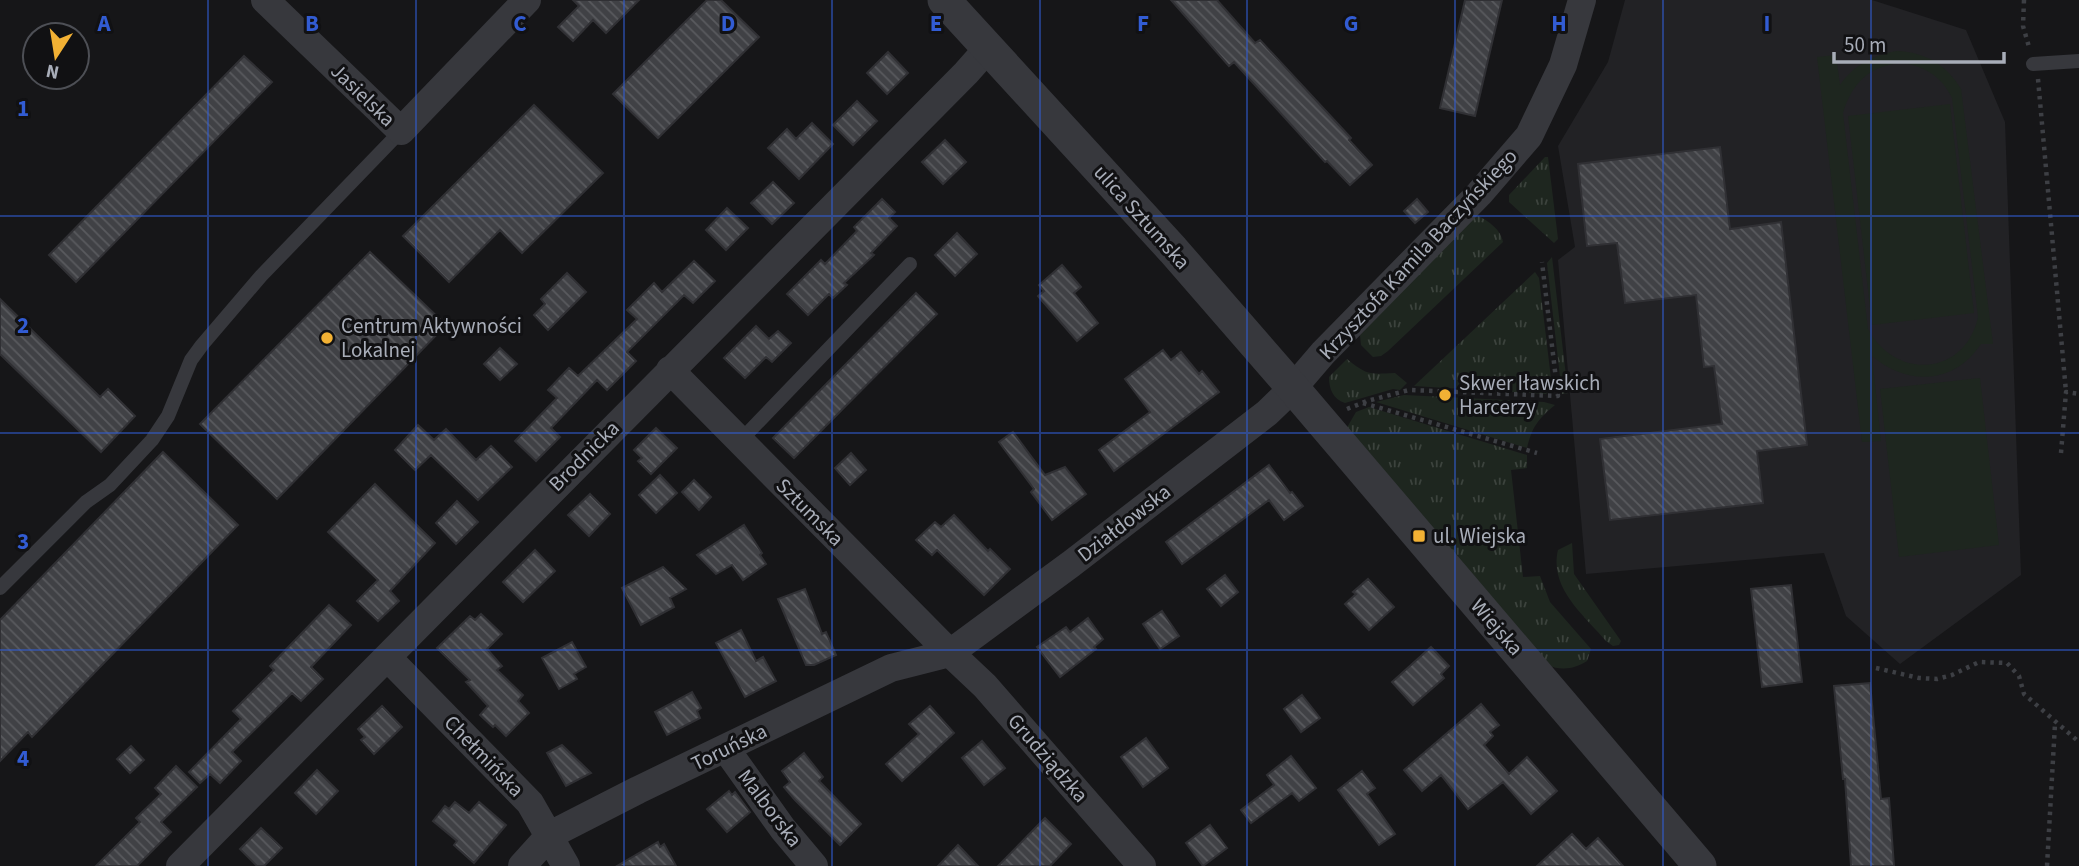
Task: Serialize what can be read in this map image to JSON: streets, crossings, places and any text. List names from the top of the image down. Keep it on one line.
{"streets":{"street":["Jasielska","ulica Sztumska","Krzysztofa Kamila Baczyńskiego","Brodnicka","Sztumska","Działdowska","Wiejska","Toruńska","Chełmińska","Grudziądzka","Malborska"]},"crossings":[["ulica Sztumska","Krzysztofa Kamila Baczyńskiego"],["ulica Sztumska","Brodnicka"],["ulica Sztumska","Działdowska"],["ulica Sztumska","Wiejska"],["Krzysztofa Kamila Baczyńskiego","Działdowska"],["Krzysztofa Kamila Baczyńskiego","Wiejska"],["Brodnicka","Sztumska"],["Brodnicka","Chełmińska"],["Sztumska","Działdowska"],["Sztumska","Toruńska"],["Sztumska","Grudziądzka"],["Działdowska","Wiejska"],["Działdowska","Toruńska"],["Działdowska","Grudziądzka"],["Toruńska","Chełmińska"],["Toruńska","Grudziądzka"],["Toruńska","Malborska"]],"places":{"other":["Centrum Aktywności Lokalnej","Skwer Iławskich Harcerzy"],"transit":["ul. Wiejska"]},"scale_bar":"50 m","north":"bottom","grid":{"columns":["A","B","C","D","E","F","G","H","I"],"rows":["1","2","3","4"]}}
